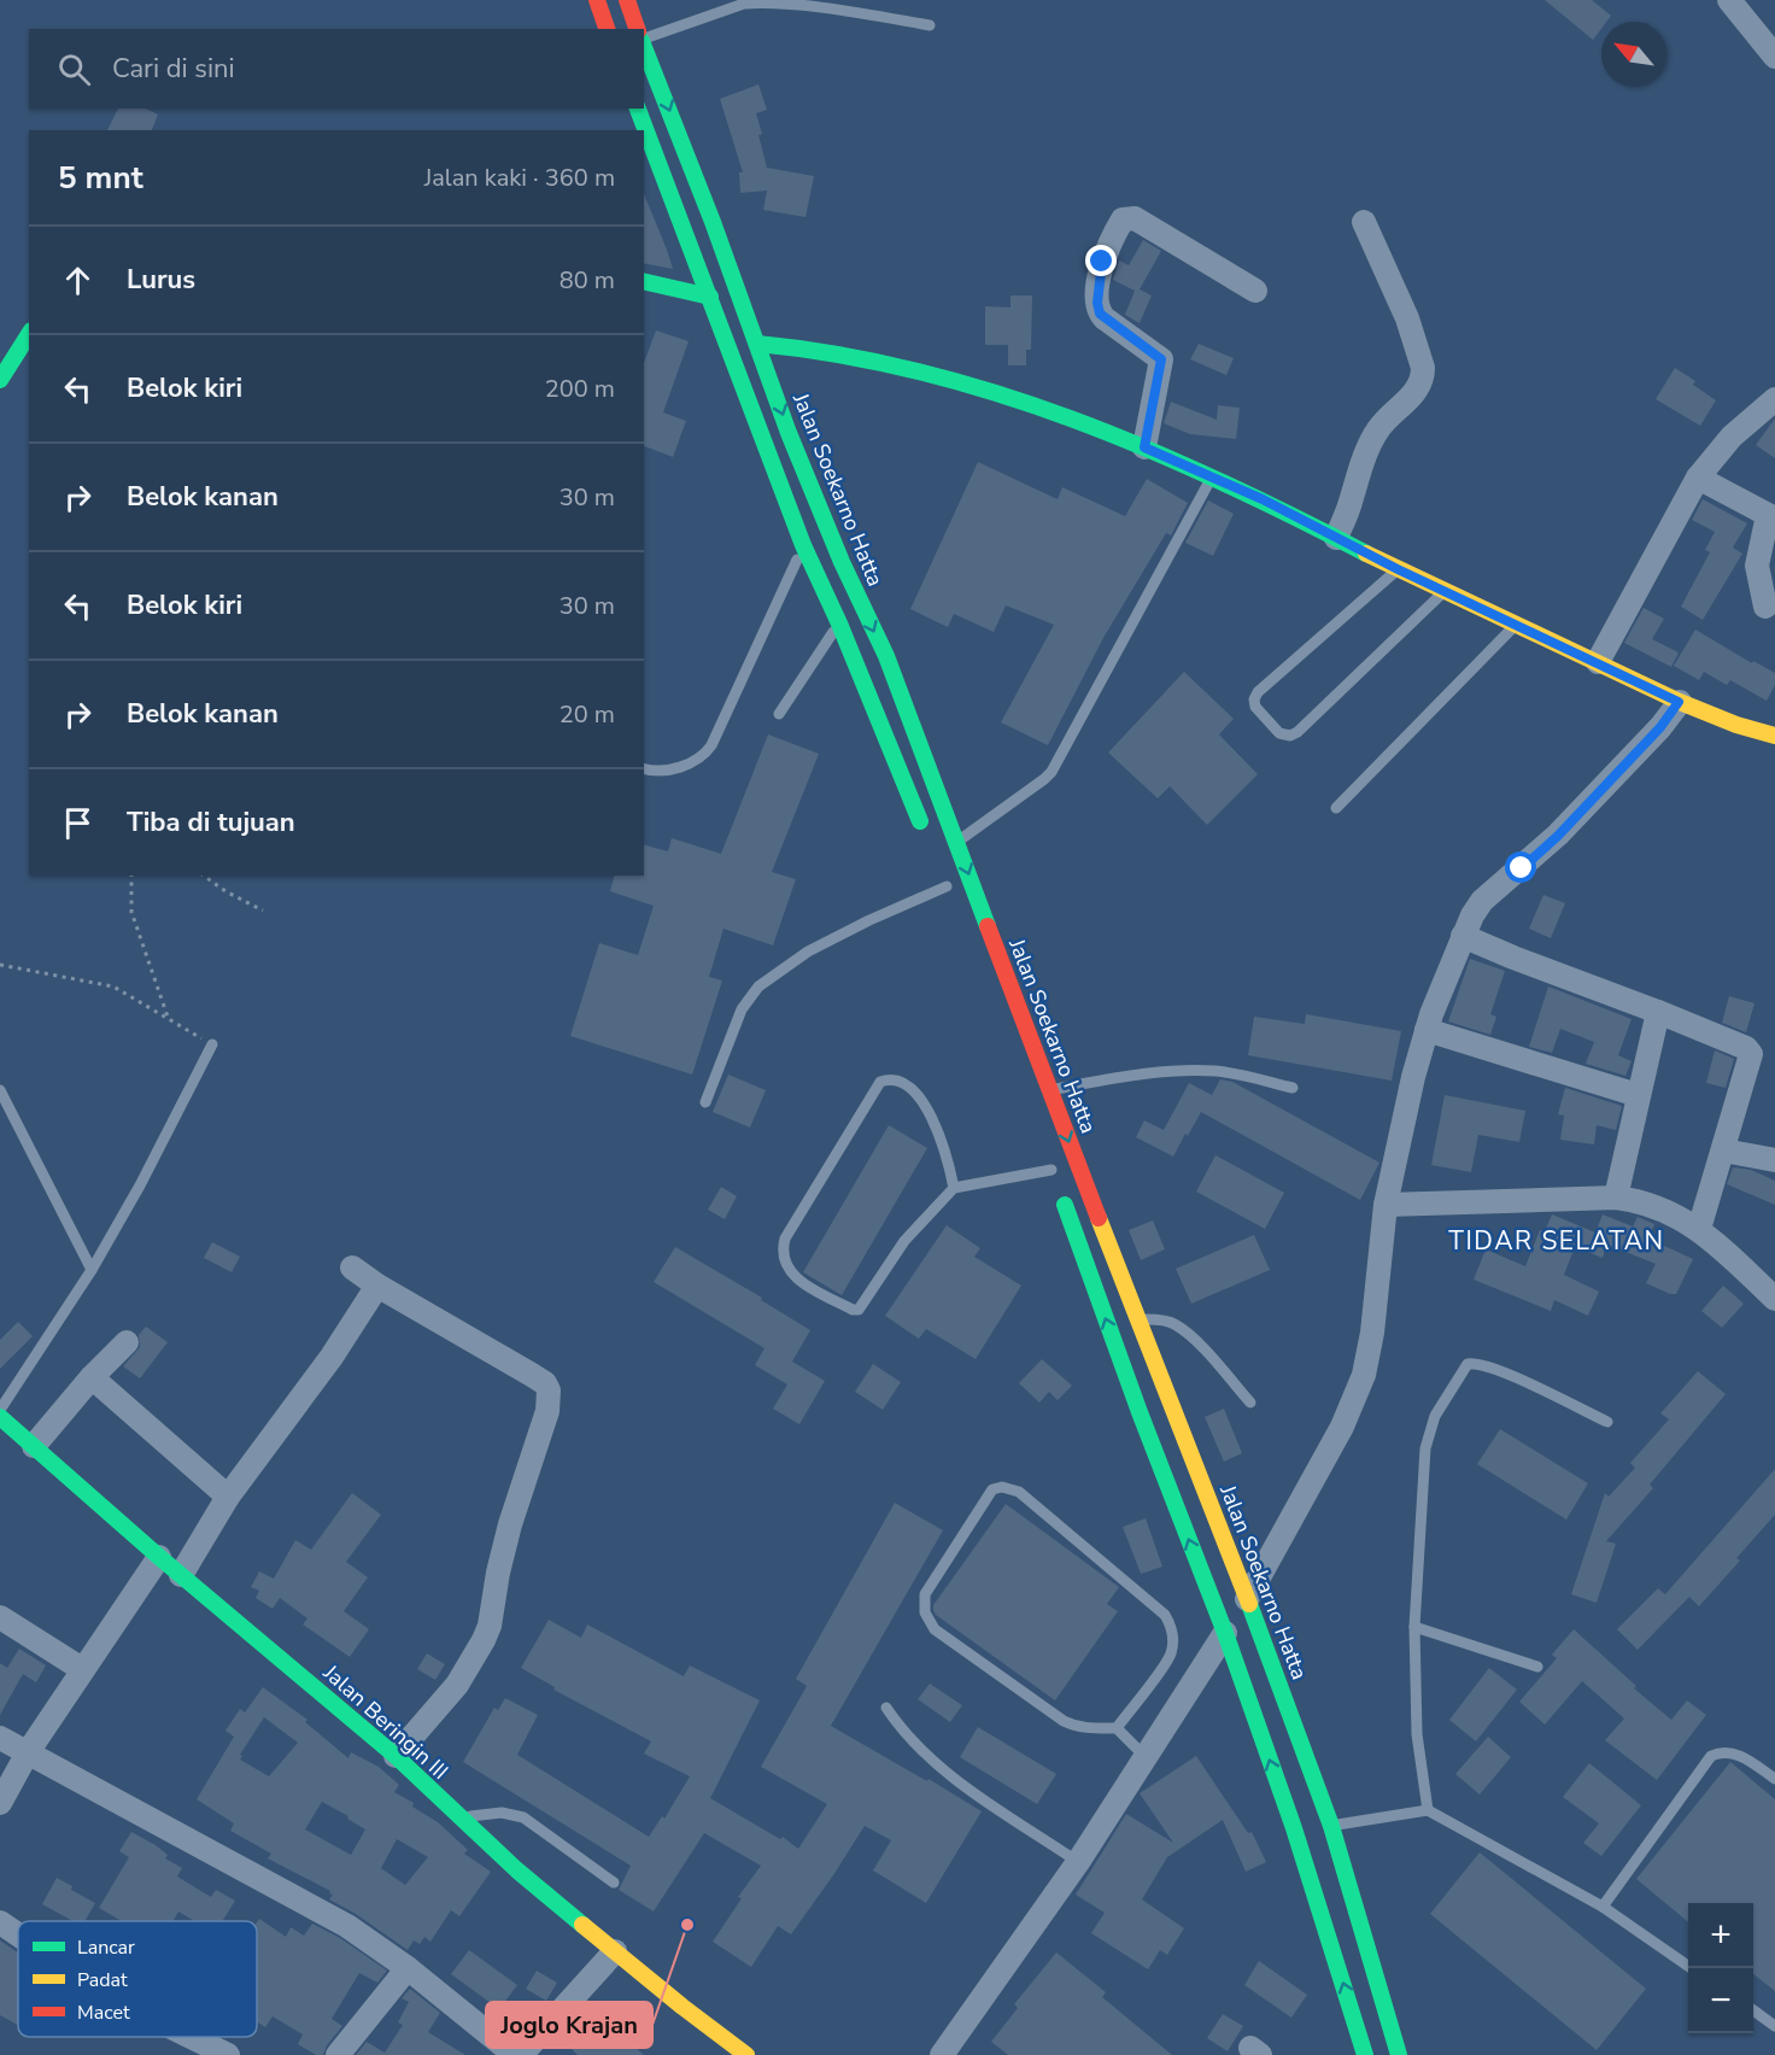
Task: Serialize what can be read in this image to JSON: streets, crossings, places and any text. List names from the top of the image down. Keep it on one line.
{"streets":{"main road":["Jalan Soekarno Hatta","Jalan Beringin III"]},"districts":["TIDAR SELATAN"],"places":["Joglo Krajan"],"legend":["Lancar","Padat","Macet"],"north":"top left","page":{"search":"Cari di sini","heading":["5 mnt","Jalan kaki · 360 m"],"list":[["Lurus","80 m"],["Belok kiri","200 m"],["Belok kanan","30 m"],["Belok kiri","30 m"],["Belok kanan","20 m"],"Tiba di tujuan"],"map_buttons":["+","−"]}}
